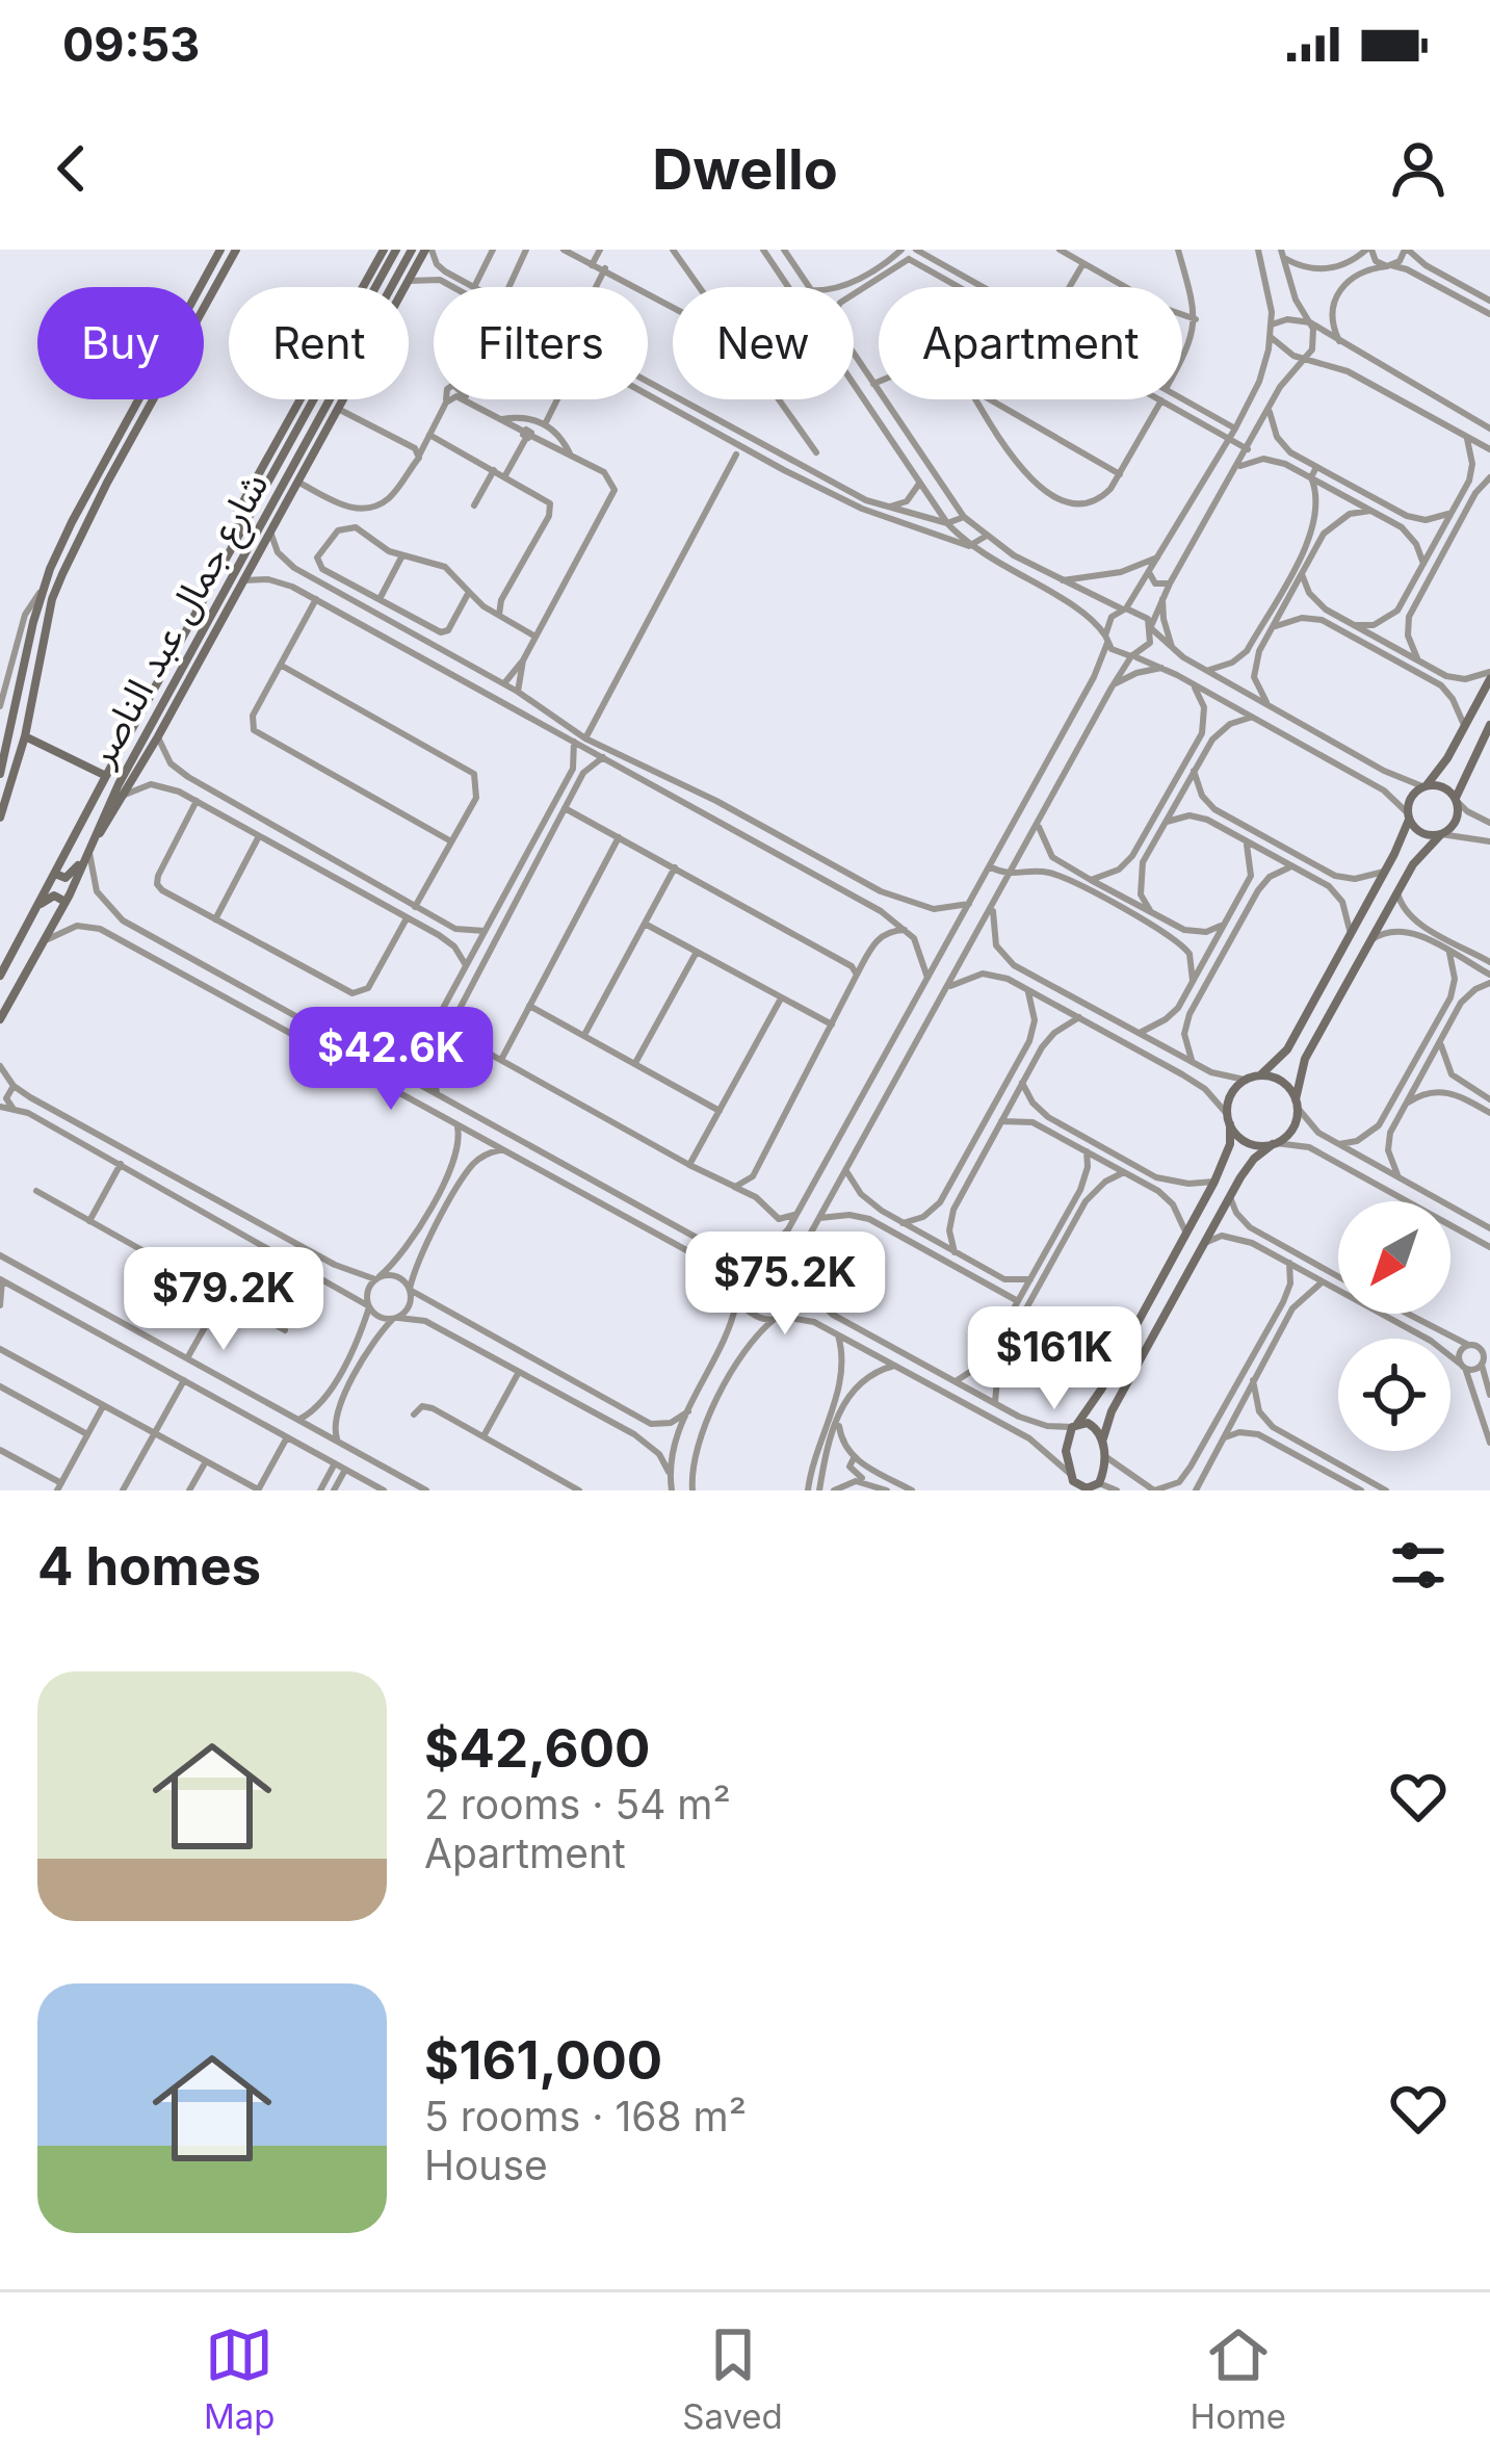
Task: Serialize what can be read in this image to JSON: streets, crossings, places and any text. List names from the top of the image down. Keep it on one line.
{"streets":{"main road":["شارع جمال عبد الناصر"]},"north":"bottom left","page":{"status":"09:53","header":"Dwello","chip":["Buy","Rent","Filters","New","Apartment"],"price":["$42.6K","$75.2K","$79.2K","$161K"],"heading":"4 homes","list":[{"name":"$42,600","note":"2 rooms · 54 m² · Apartment"},{"name":"$161,000","note":"5 rooms · 168 m² · House"}],"tabs":["Map","Saved","Home"]}}
